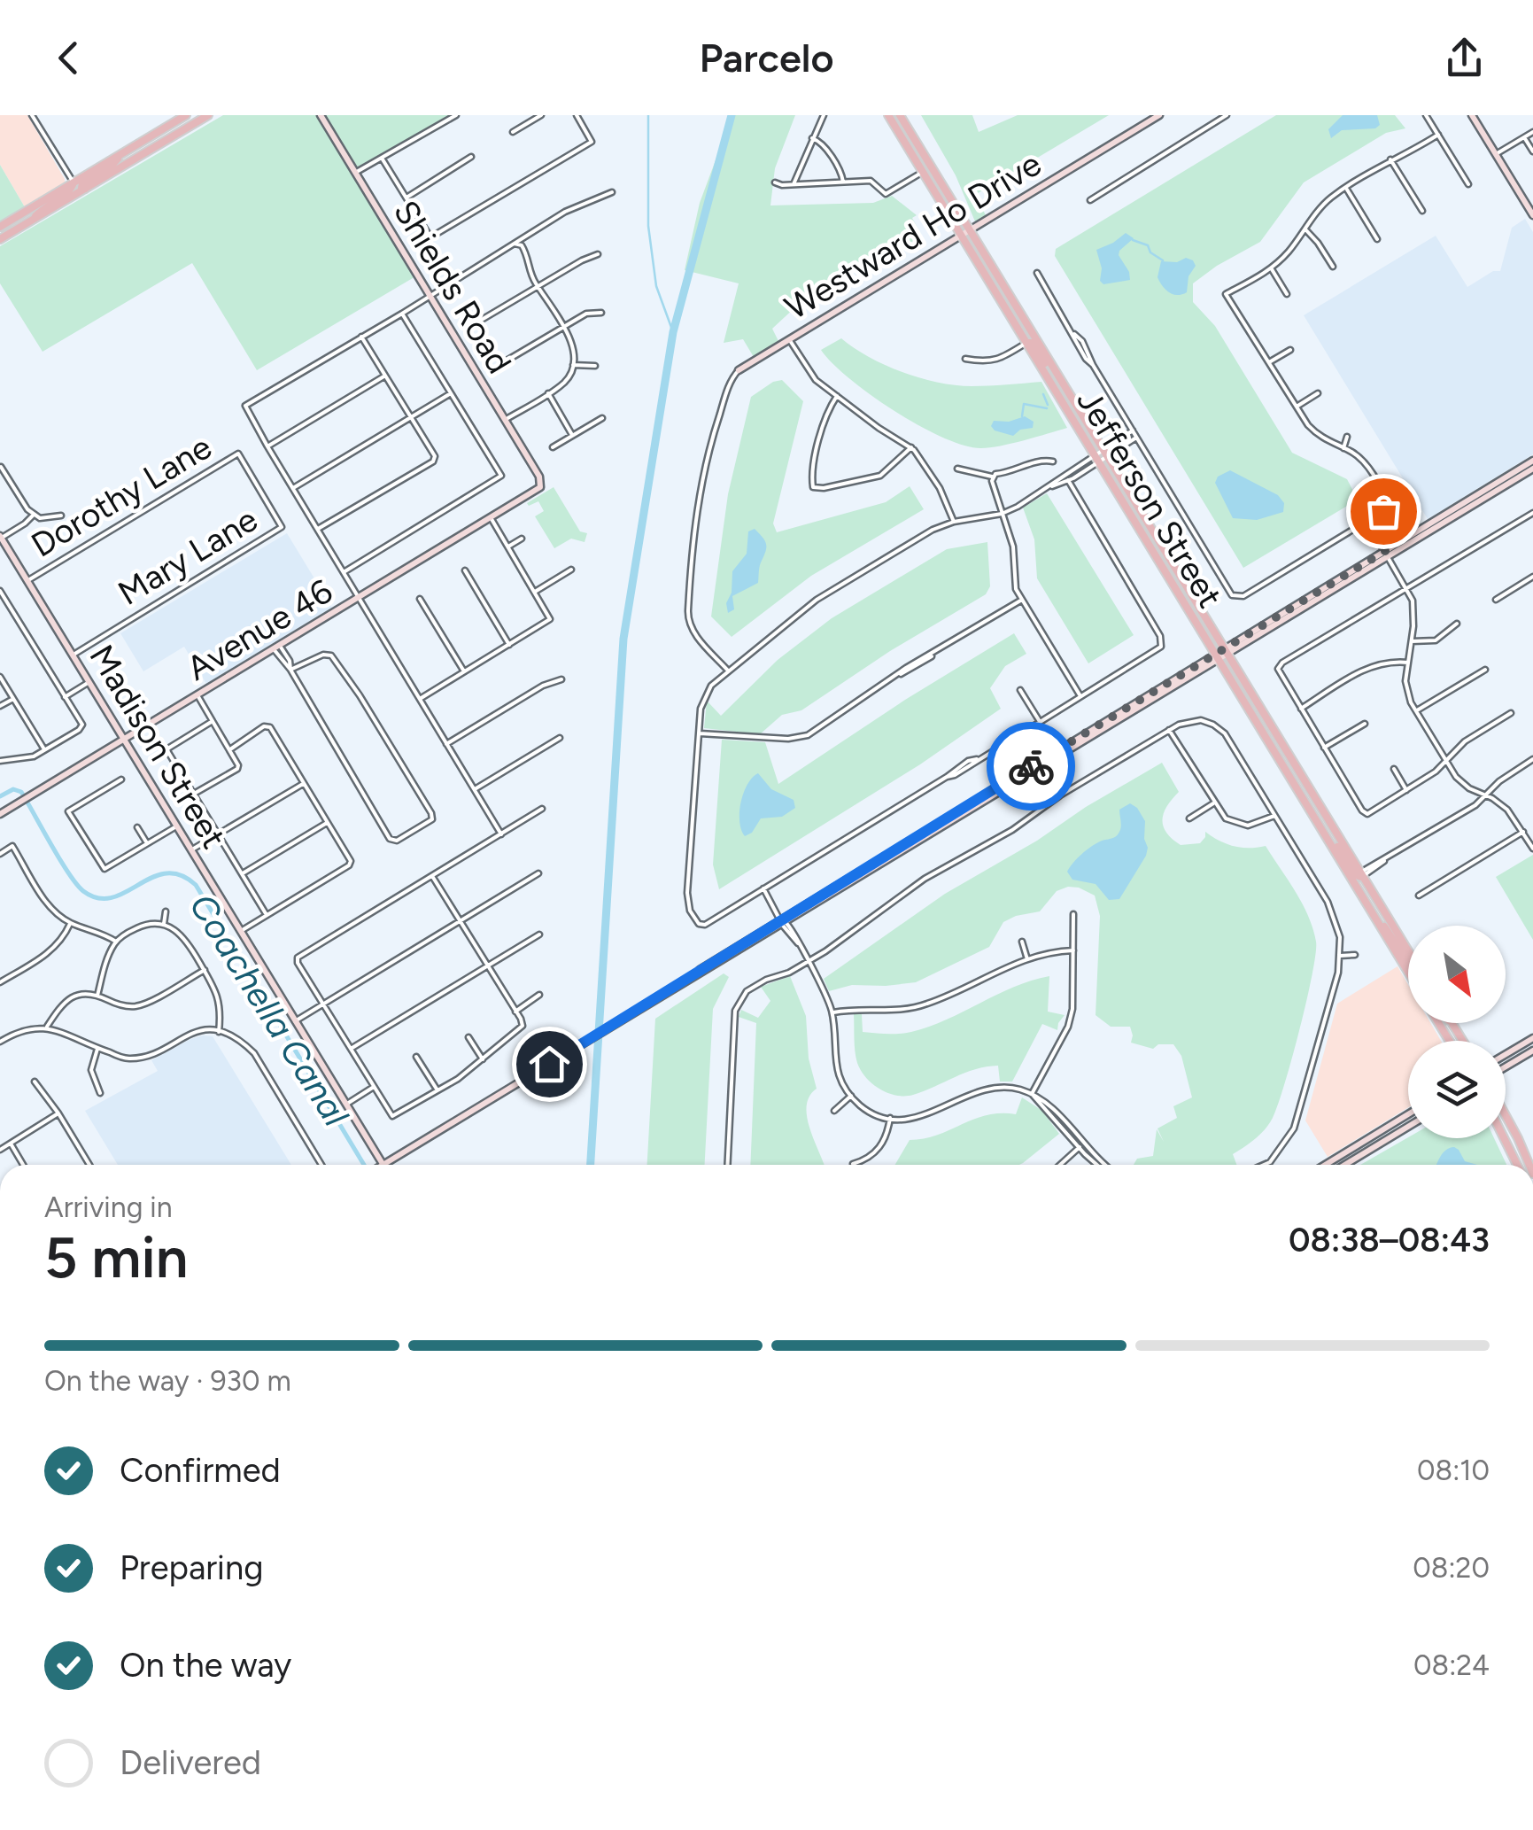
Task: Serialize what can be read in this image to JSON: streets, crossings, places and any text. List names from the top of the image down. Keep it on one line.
{"streets":{"main road":["Jefferson Street"],"street":["Westward Ho Drive","Shields Road","Dorothy Lane","Mary Lane","Avenue 46","Madison Street"]},"crossings":[["Westward Ho Drive","Jefferson Street"],["Shields Road","Avenue 46"],["Dorothy Lane","Mary Lane"],["Dorothy Lane","Madison Street"],["Mary Lane","Madison Street"],["Avenue 46","Madison Street"]],"water":["Coachella Canal"],"north":"bottom right","page":{"header":"Parcelo","heading":["5 min","Arriving in","08:38–08:43"],"bar":"On the way · 930 m","list":[["Confirmed","08:10"],["Preparing","08:20"],["On the way","08:24"],"Delivered"]}}
